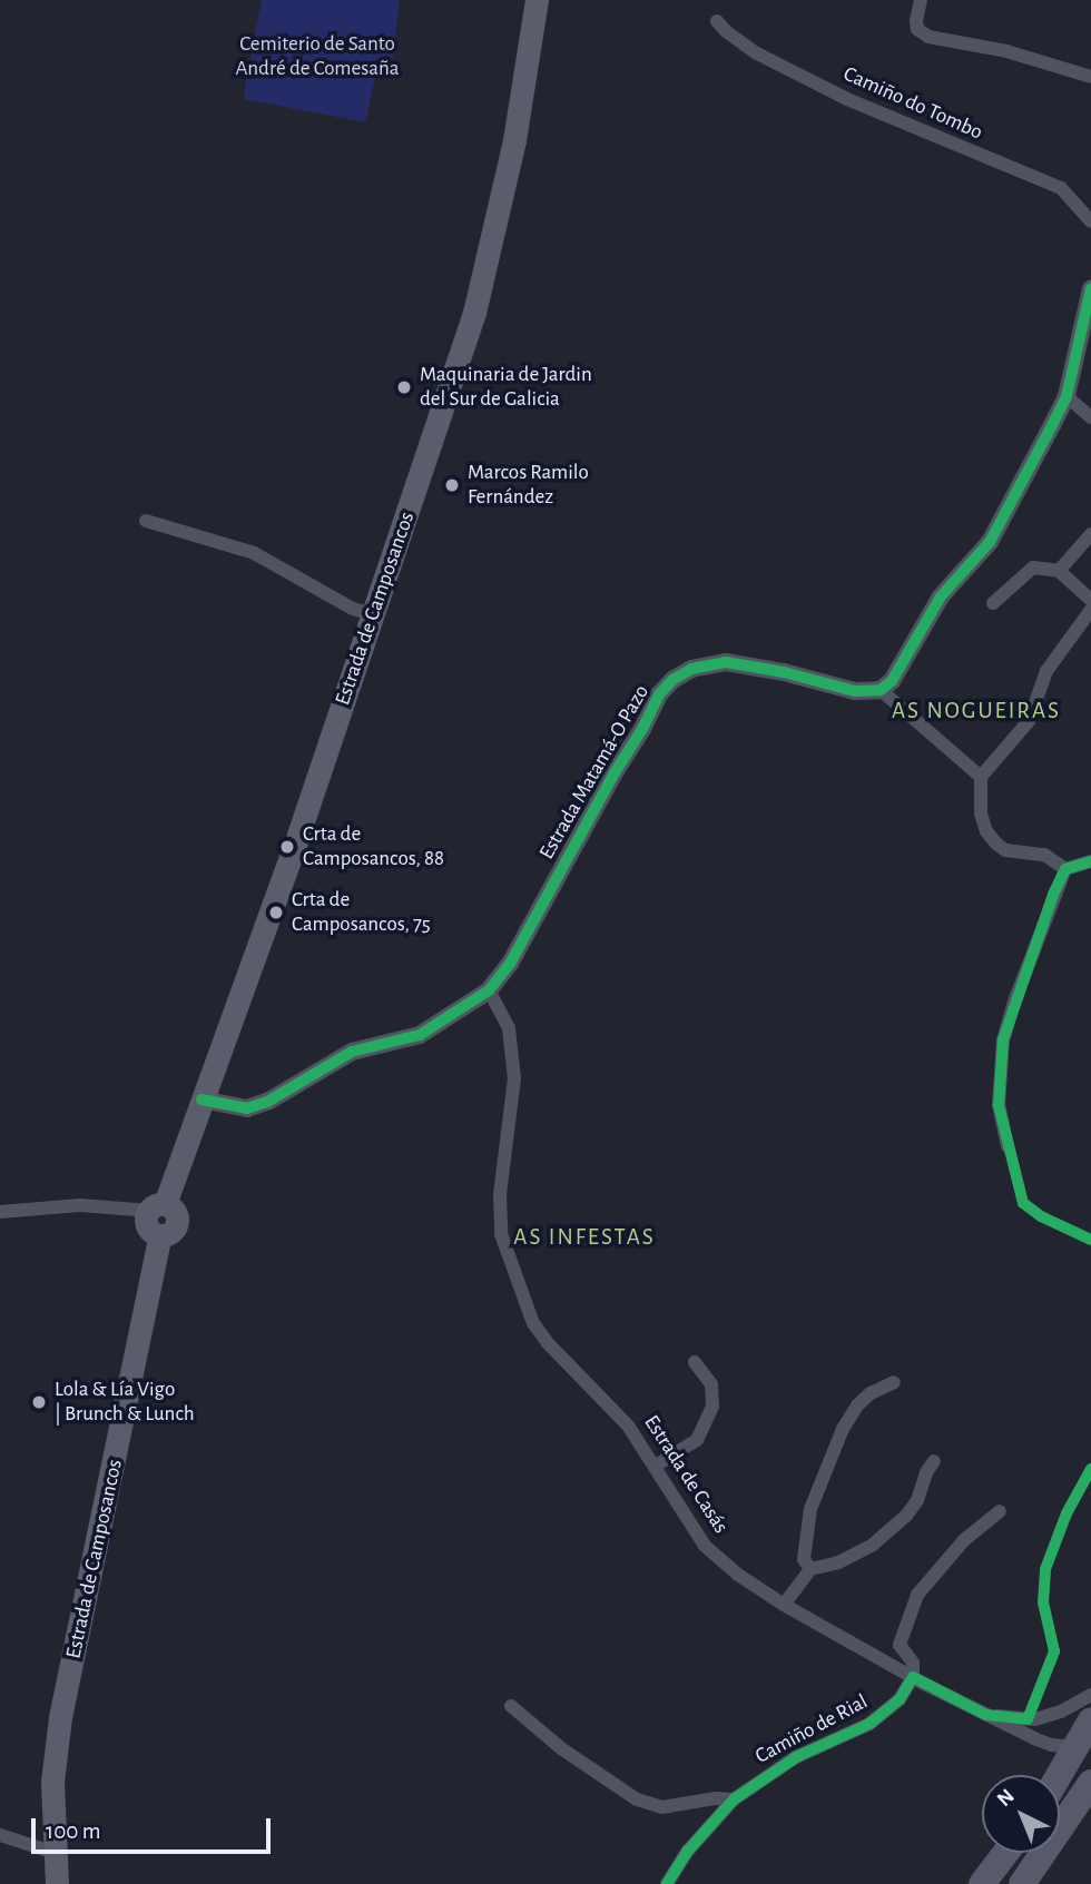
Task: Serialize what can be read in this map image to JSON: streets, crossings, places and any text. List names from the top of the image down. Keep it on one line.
{"streets":{"main road":["Estrada de Camposancos"],"street":["Camiño do Tombo","Estrada Matamá-O Pazo","Estrada de Casás","Camiño de Rial"]},"crossings":[["Estrada de Camposancos","Estrada Matamá-O Pazo"],["Estrada Matamá-O Pazo","Estrada de Casás"],["Estrada de Casás","Camiño de Rial"]],"districts":["AS NOGUEIRAS","AS INFESTAS"],"parks":["Cemiterio de Santo André de Comesaña"],"places":["Maquinaria de Jardin del Sur de Galicia","Marcos Ramilo Fernández","Crta de Camposancos, 88","Crta de Camposancos, 75","Lola & Lía Vigo | Brunch & Lunch"],"scale_bar":"100 m","north":"top left"}
